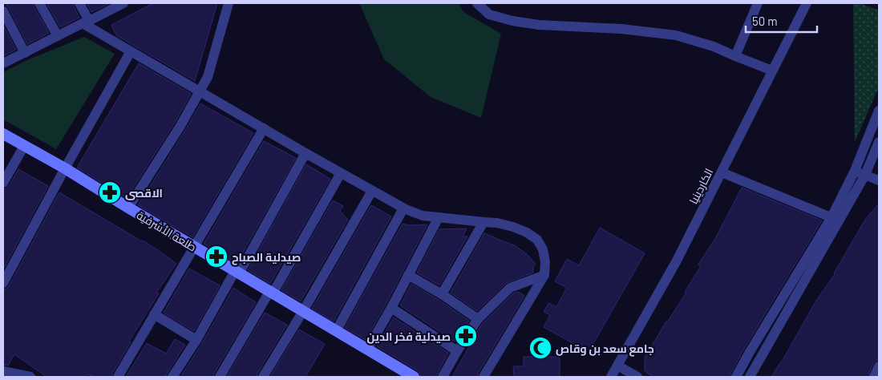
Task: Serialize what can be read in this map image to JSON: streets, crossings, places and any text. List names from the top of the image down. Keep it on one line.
{"streets":{"main road":["طلعة الأشرفية"],"street":["الكاردينيا"]},"places":{"pharmacy":["الاقصى","صيدلية الصباح","صيدلية فخر الدين"],"mosque":["جامع سعد بن وقاص"]},"scale_bar":"50 m"}
